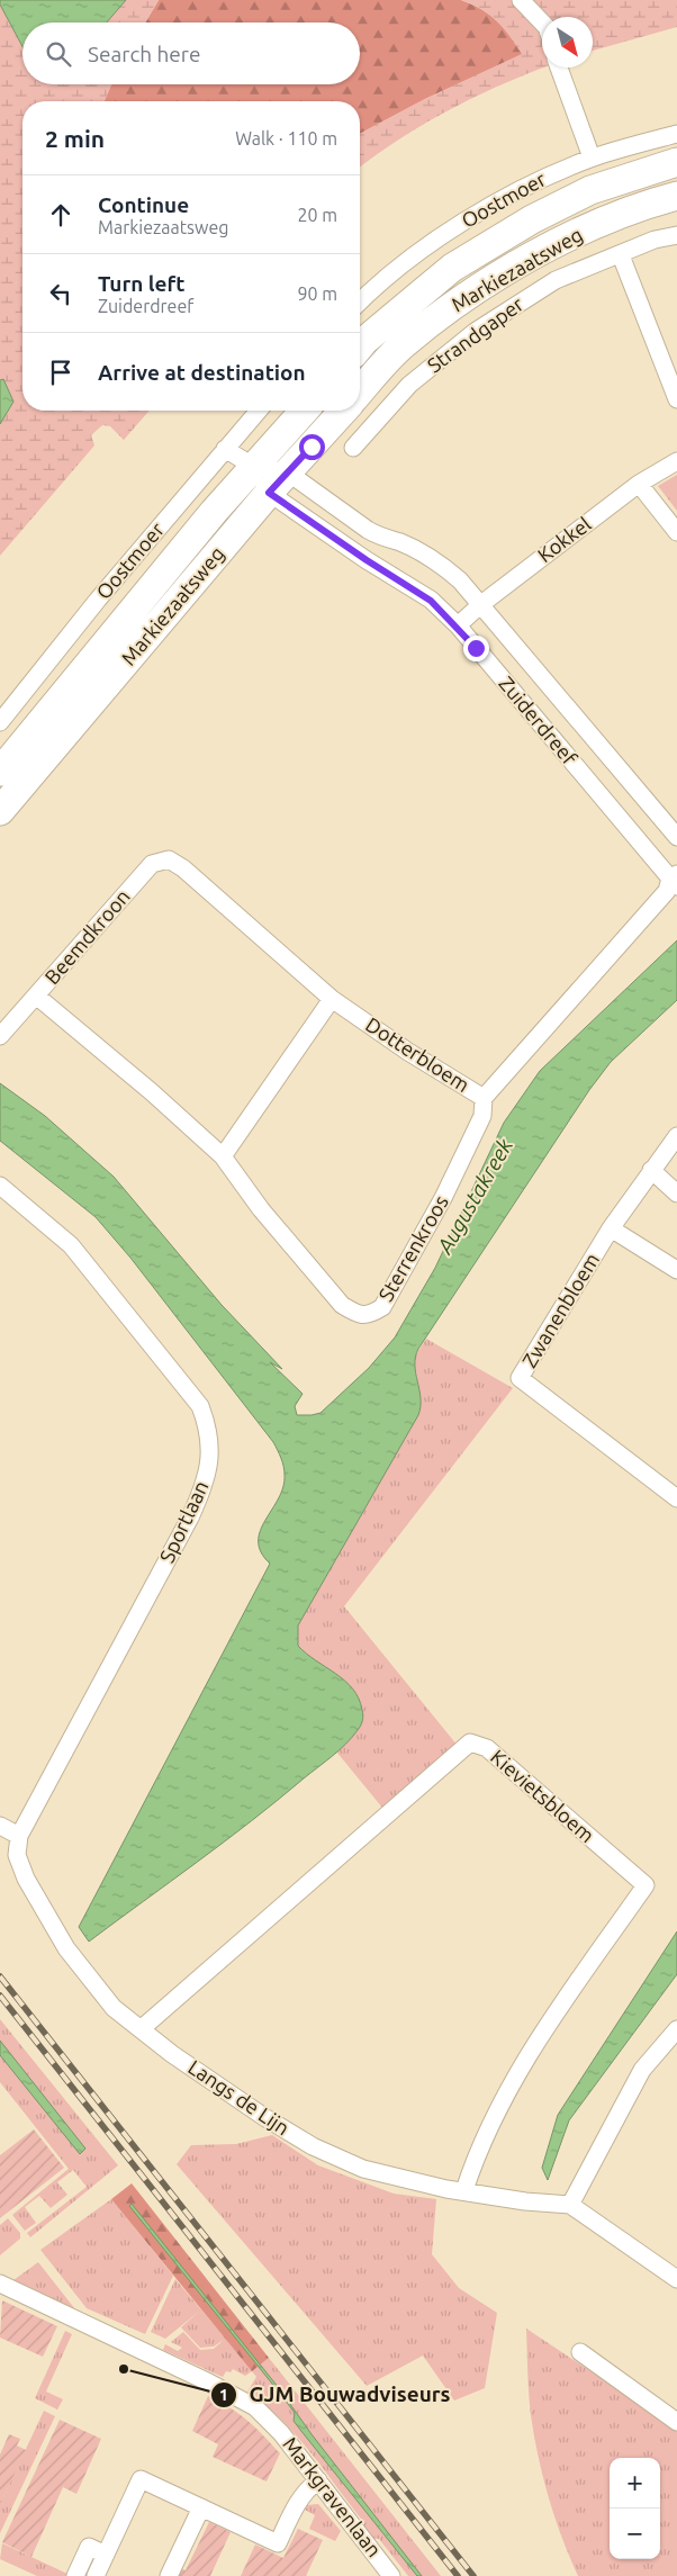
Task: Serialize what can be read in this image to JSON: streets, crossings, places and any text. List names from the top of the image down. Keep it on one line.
{"streets":{"main road":["Markiezaatsweg"],"street":["Oostmoer","Strandgaper","Kokkel","Zuiderdreef","Beemdkroon","Dotterbloem","Sterrenkroos","Zwanenbloem","Sportlaan","Kievietsbloem","Langs de Lijn","Markgravenlaan"]},"crossings":[["Oostmoer","Zuiderdreef"],["Markiezaatsweg","Zuiderdreef"],["Kokkel","Zuiderdreef"],["Zuiderdreef","Dotterbloem"],["Beemdkroon","Dotterbloem"],["Beemdkroon","Sterrenkroos"],["Dotterbloem","Sterrenkroos"],["Sportlaan","Langs de Lijn"],["Kievietsbloem","Langs de Lijn"]],"water":["Augustakreek"],"places":["GJM Bouwadviseurs"],"north":"bottom right","page":{"search":"Search here","heading":["2 min","Walk · 110 m"],"list":[["Continue","Markiezaatsweg","20 m"],["Turn left","Zuiderdreef","90 m"],"Arrive at destination"],"map_buttons":["+","−"]}}
